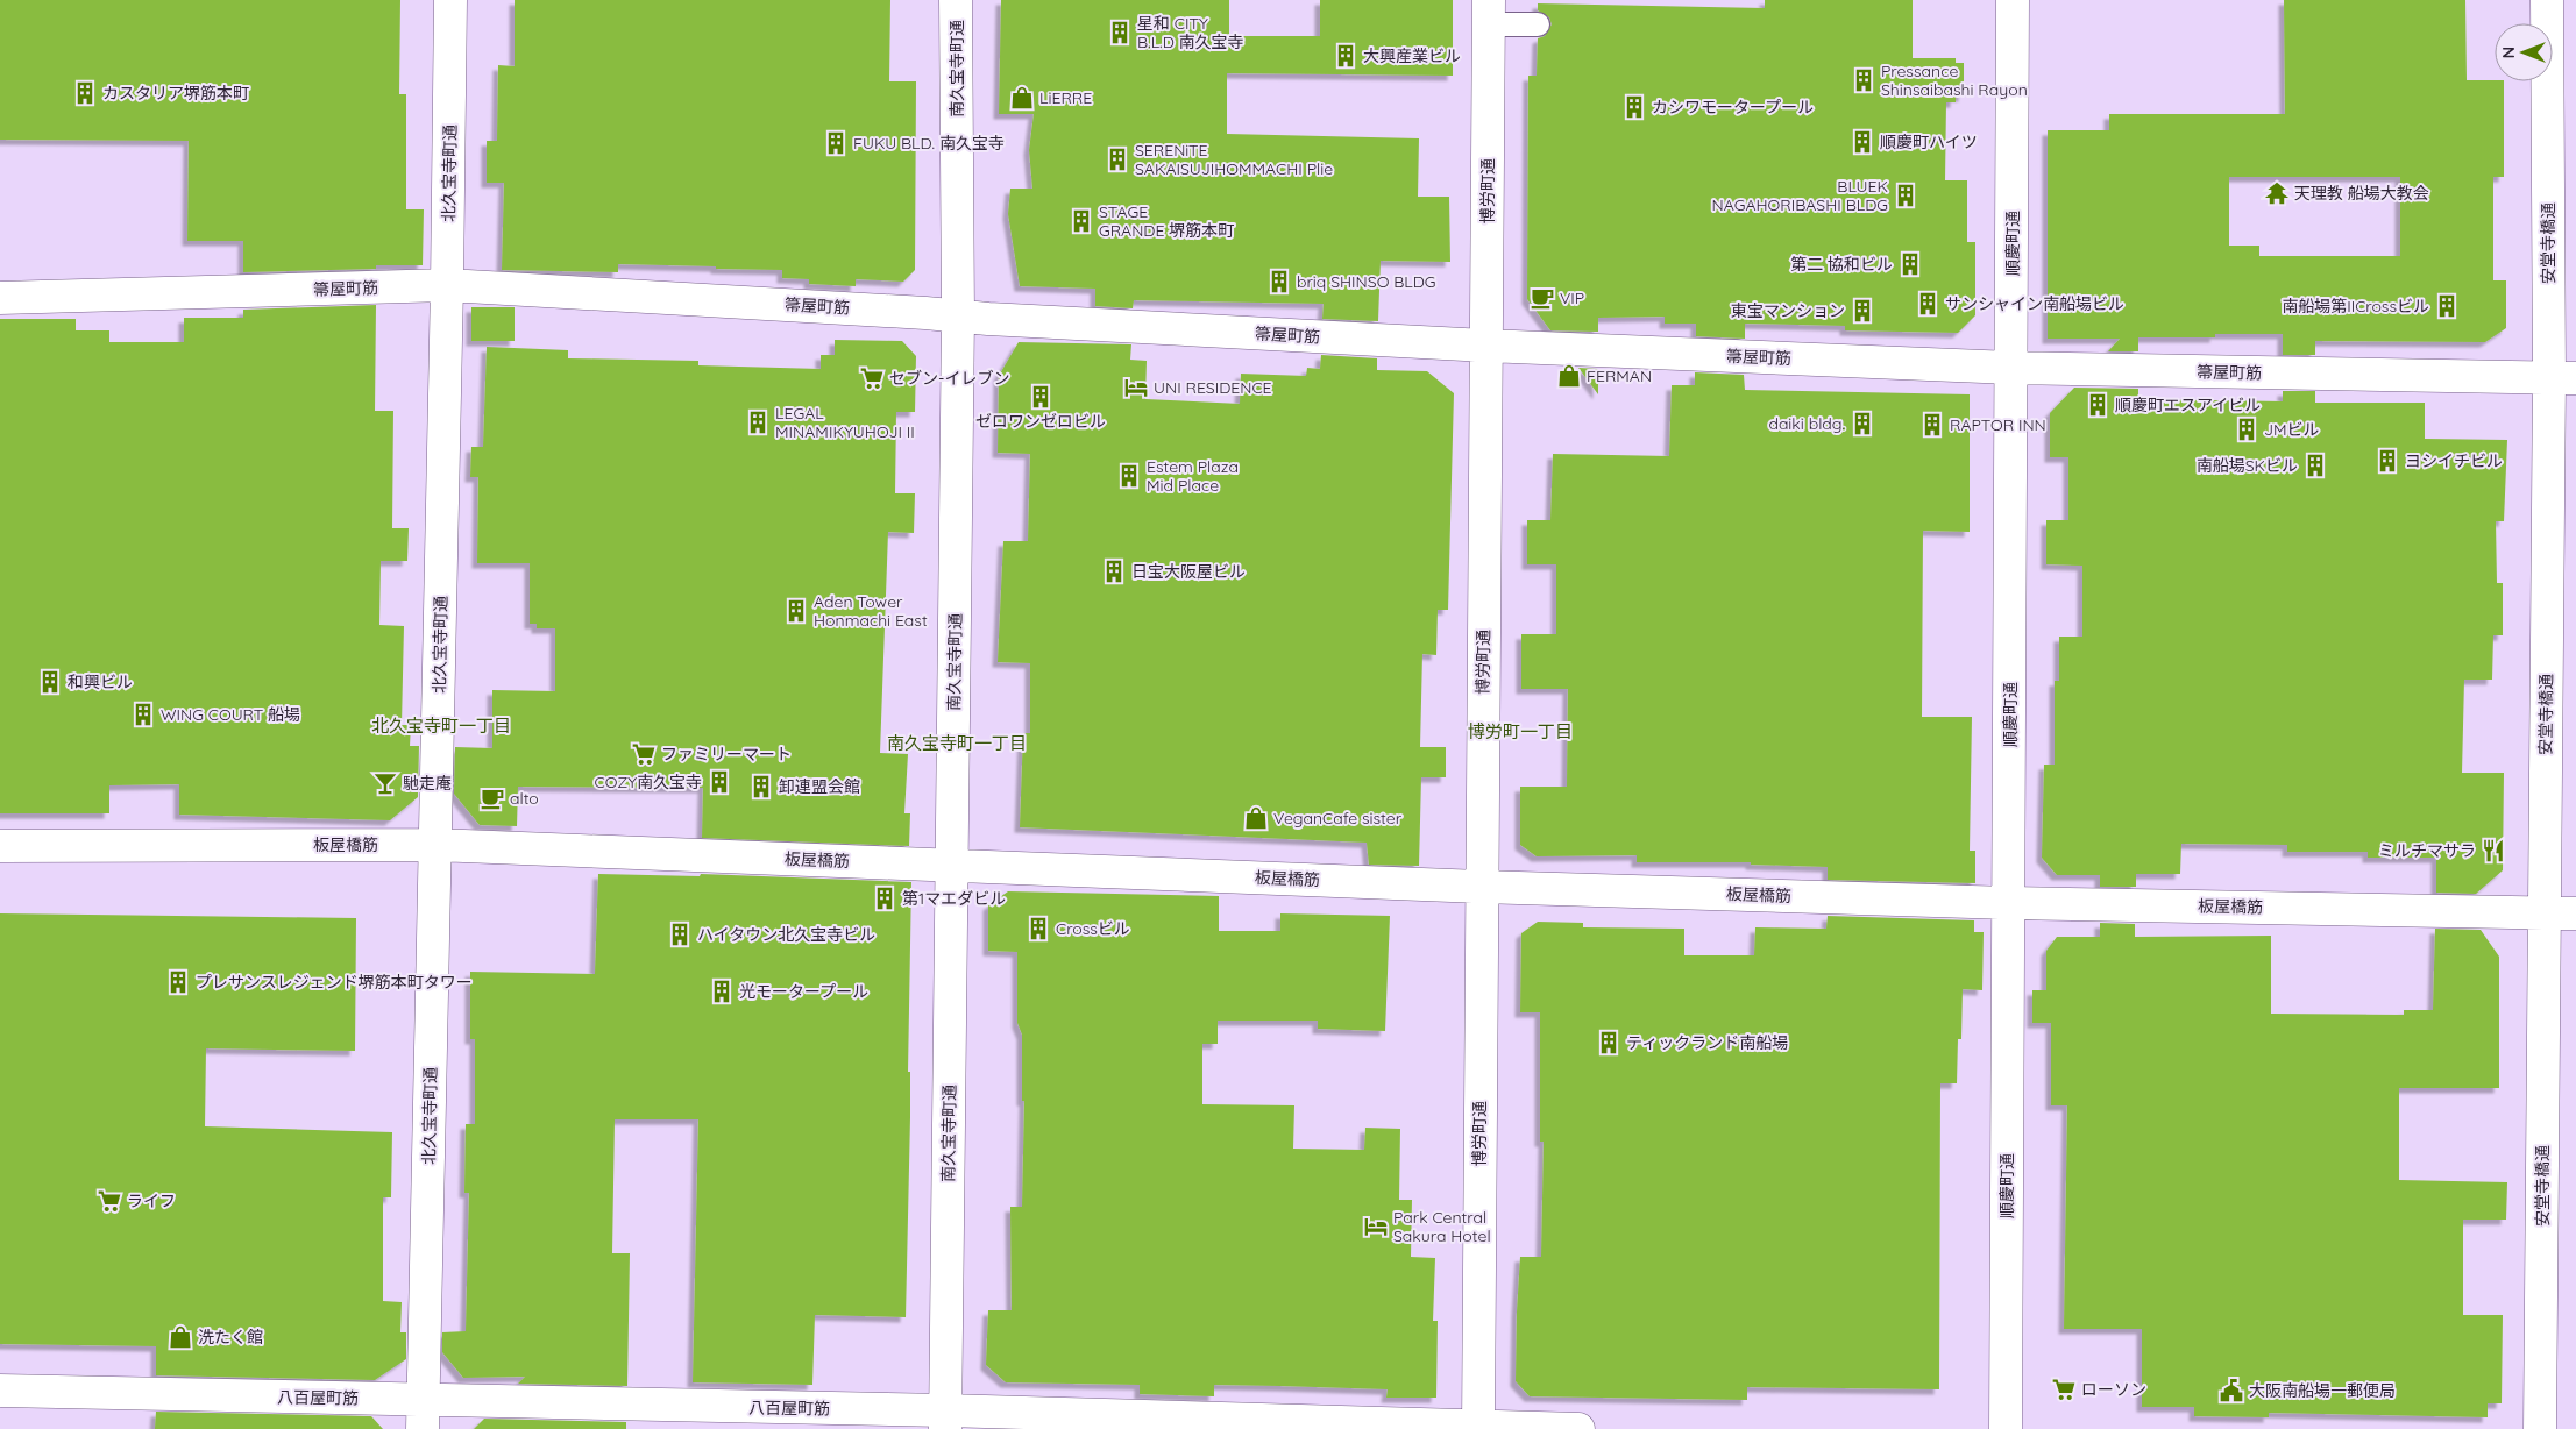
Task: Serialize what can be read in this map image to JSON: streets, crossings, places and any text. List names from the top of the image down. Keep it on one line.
{"streets":{"street":["南久宝寺町通","北久宝寺町通","博労町通","順慶町通","安堂寺橋通","箒屋町筋","板屋橋筋","八百屋町筋"]},"crossings":[["南久宝寺町通","箒屋町筋"],["南久宝寺町通","板屋橋筋"],["南久宝寺町通","八百屋町筋"],["北久宝寺町通","箒屋町筋"],["北久宝寺町通","板屋橋筋"],["北久宝寺町通","八百屋町筋"],["博労町通","箒屋町筋"],["博労町通","板屋橋筋"],["博労町通","八百屋町筋"],["順慶町通","箒屋町筋"],["順慶町通","板屋橋筋"],["安堂寺橋通","箒屋町筋"],["安堂寺橋通","板屋橋筋"]],"districts":["北久宝寺町一丁目","博労町一丁目","南久宝寺町一丁目"],"places":{"building":["星和 CITY B.L.D 南久宝寺","大興産業ビル","Pressance Shinsaibashi Rayon","カスタリア堺筋本町","カシワモータープール","順慶町ハイツ","FUKU BLD. 南久宝寺","SERENiTE SAKAISUJIHOMMACHI Plie","BLUEK NAGAHORIBASHI BLDG","STAGE GRANDE 堺筋本町","第二 協和ビル","briq SHINSO BLDG","サンシャイン南船場ビル","南船場第IICrossビル","東宝マンション","ゼロワンゼロビル","順慶町エスアイビル","LEGAL MINAMIKYUHOJI II","daiki bldg.","RAPTOR INN","JMビル","ヨシイチビル","南船場SKビル","Estem Plaza Mid Place","日宝大阪屋ビル","Aden Tower Honmachi East","和興ビル","WING COURT 船場","COZY南久宝寺","卸連盟会館","第1マエダビル","Crossビル","ハイタウン北久宝寺ビル","プレサンスレジェンド堺筋本町タワー","光モータープール","ティックランド南船場"],"shop":["LiERRE","FERMAN","VeganCafe sister","洗たく館"],"temple":["天理教 船場大教会"],"cafe":["VIP","alto"],"supermarket":["セブン-イレブン","ファミリーマート","ライフ","ローソン"],"hotel":["UNI RESIDENCE","Park Central Sakura Hotel"],"bar":["馳走庵"],"restaurant":["ミルチマサラ"],"public building":["大阪南船場一郵便局"]},"north":"left"}
